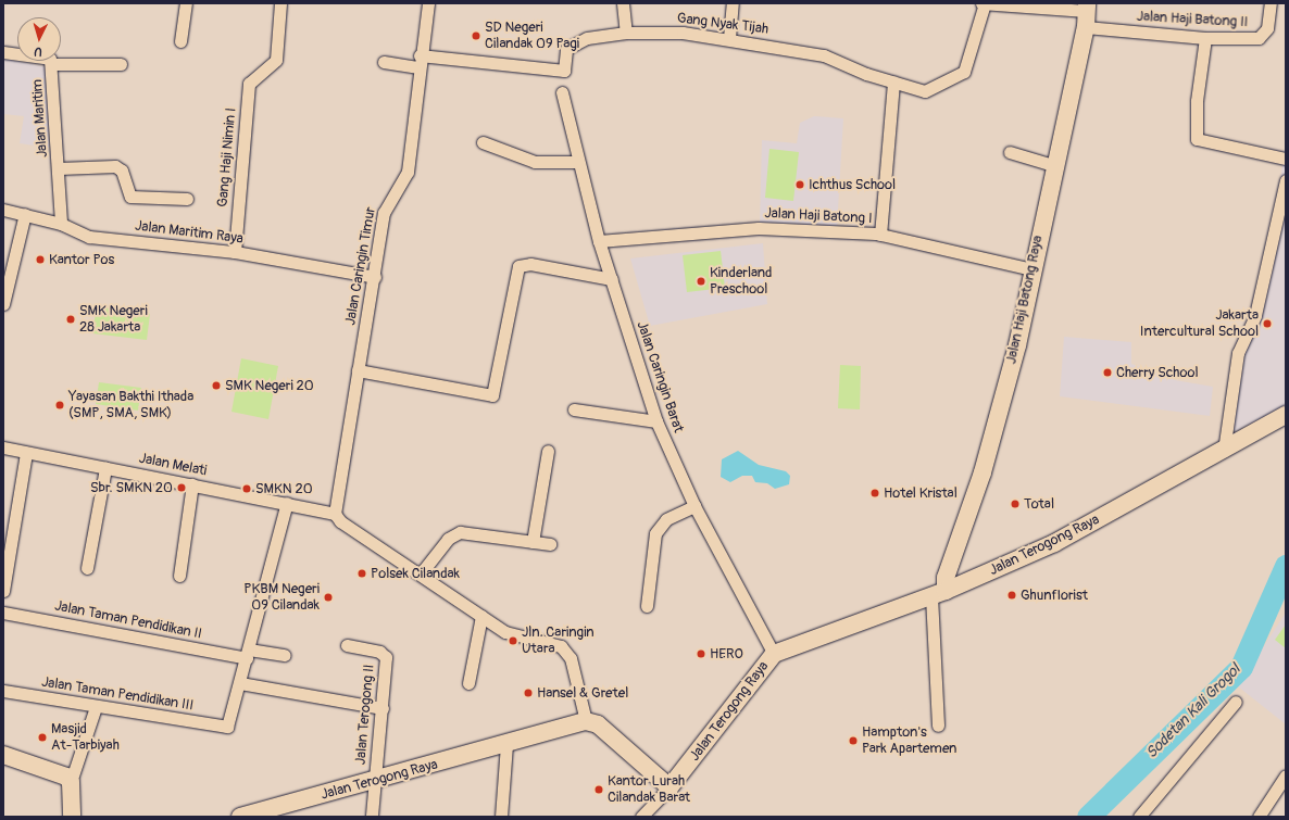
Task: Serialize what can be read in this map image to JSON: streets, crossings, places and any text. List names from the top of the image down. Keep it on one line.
{"streets":{"street":["Jalan Haji Batong II","Gang Nyak Tijah","Jalan Maritim","Gang Haji Nimin I","Jalan Haji Batong I","Jalan Maritim Raya","Jalan Caringin Timur","Jalan Haji Batong Raya","Jalan Caringin Barat","Jalan Melati","Jalan Terogong Raya","Jalan Taman Pendidikan II","Jalan Taman Pendidikan III","Jalan Terogong II"]},"crossings":[["Jalan Haji Batong II","Gang Nyak Tijah"],["Jalan Haji Batong II","Jalan Haji Batong Raya"],["Gang Nyak Tijah","Jalan Caringin Timur"],["Jalan Maritim","Jalan Maritim Raya"],["Gang Haji Nimin I","Jalan Maritim Raya"],["Jalan Haji Batong I","Jalan Haji Batong Raya"],["Jalan Haji Batong I","Jalan Caringin Barat"],["Jalan Maritim Raya","Jalan Caringin Timur"],["Jalan Caringin Timur","Jalan Melati"],["Jalan Haji Batong Raya","Jalan Terogong Raya"],["Jalan Caringin Barat","Jalan Terogong Raya"],["Jalan Terogong Raya","Jalan Terogong II"]],"water":["Sodetan Kali Grogol"],"places":["SD Negeri Cilandak 09 Pagi","Ichthus School","Kantor Pos","Kinderland Preschool","SMK Negeri 28 Jakarta","Jakarta Intercultural School","Cherry School","SMK Negeri 20","Yayasan Bakthi Ithada (SMP, SMA, SMK)","Sbr. SMKN 20","SMKN 20","Hotel Kristal","Total","Polsek Cilandak","Ghunflorist","PKBM Negeri 09 Cilandak","Jln. Caringin Utara","HERO","Hansel & Gretel","Masjid At-Tarbiyah","Hampton's Park Apartemen","Kantor Lurah Cilandak Barat"],"north":"bottom"}
